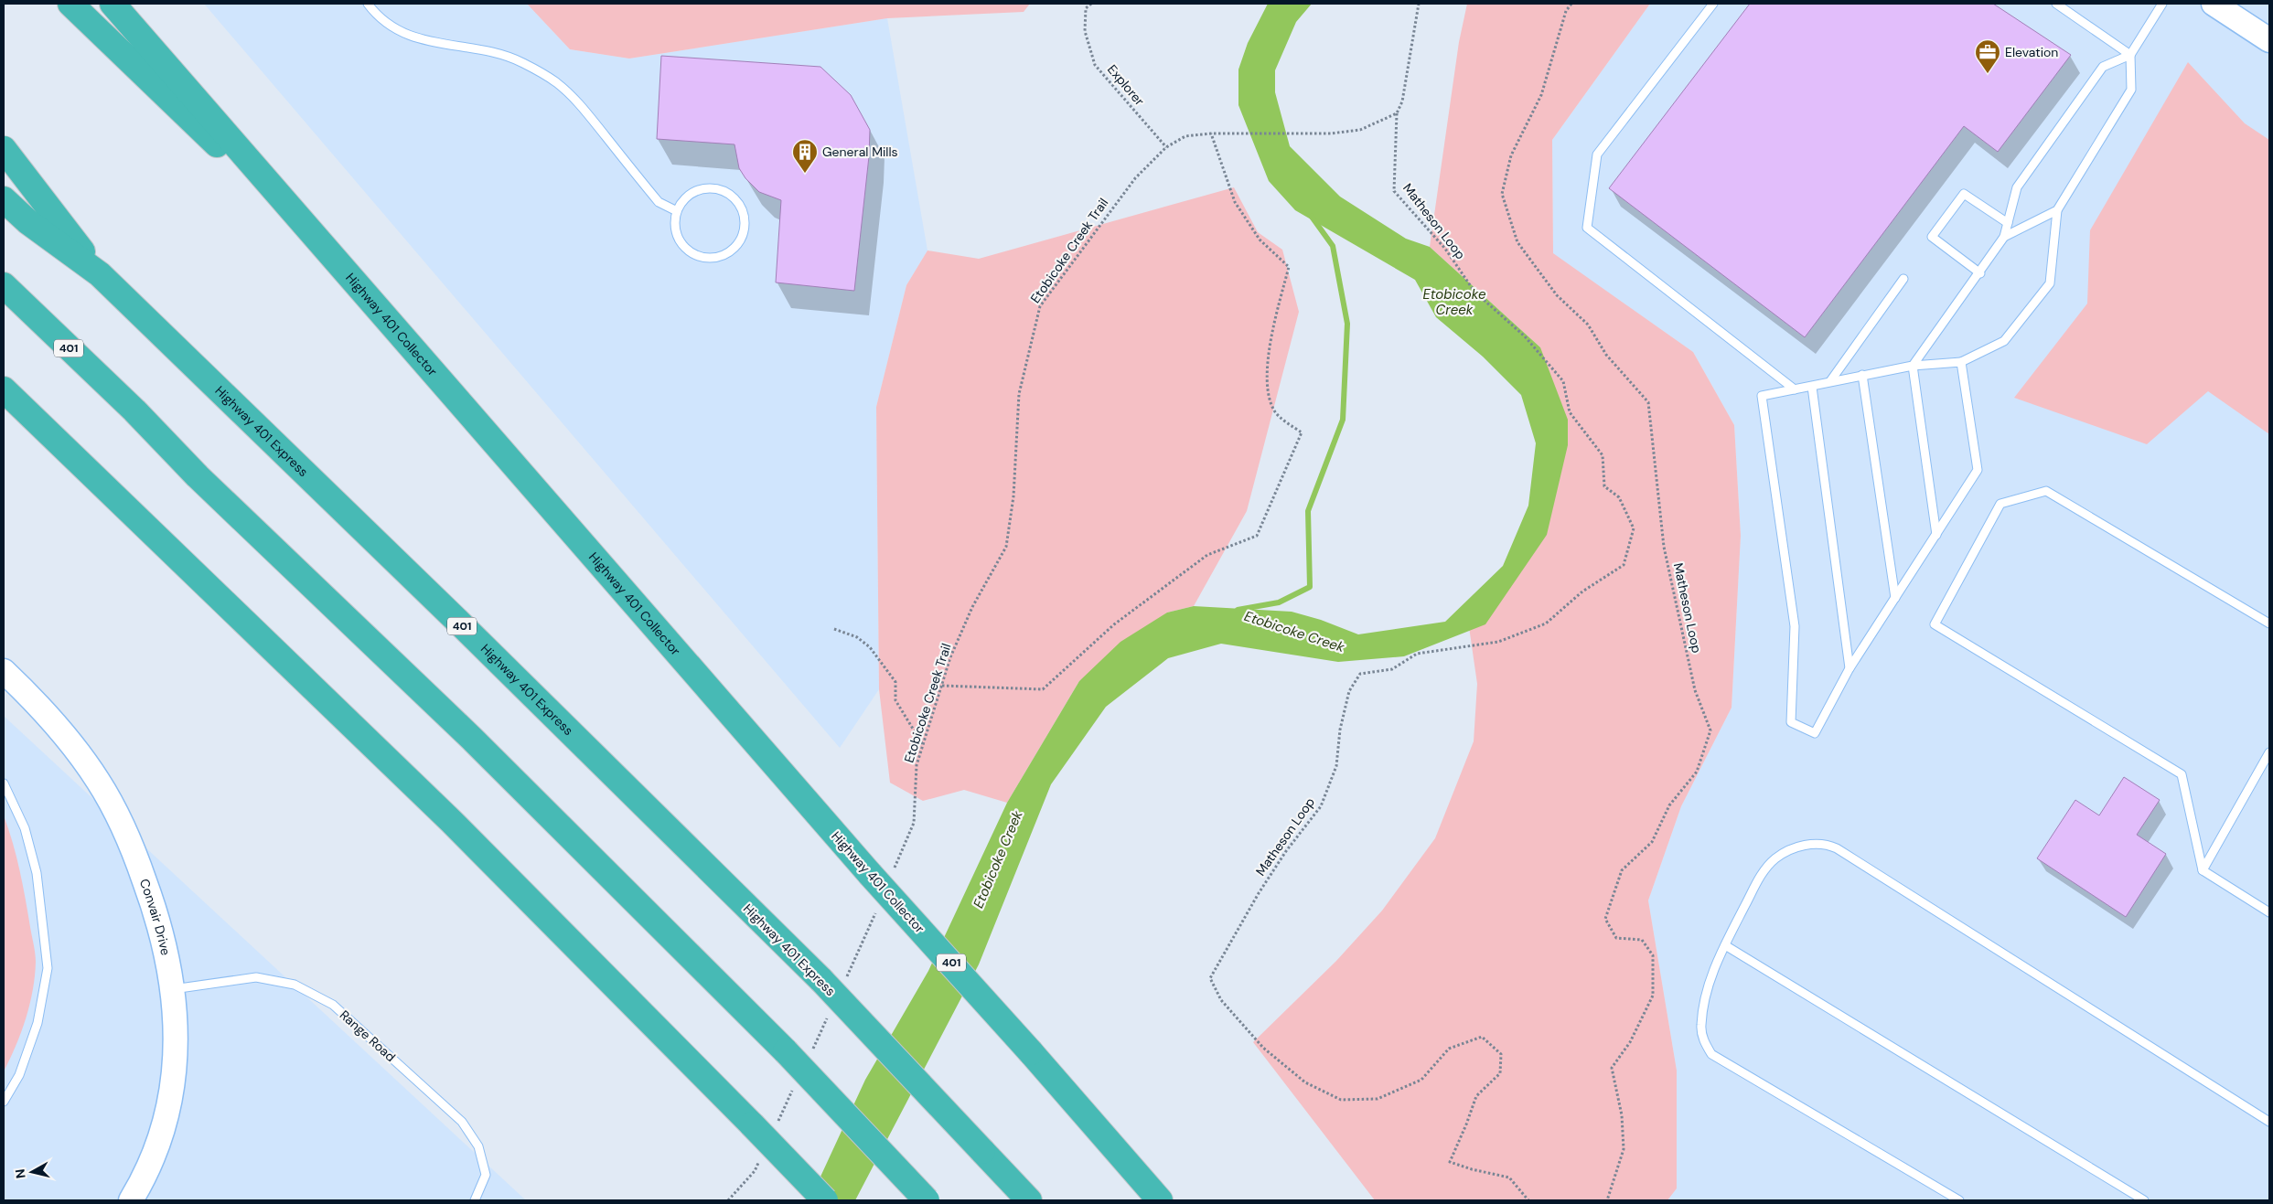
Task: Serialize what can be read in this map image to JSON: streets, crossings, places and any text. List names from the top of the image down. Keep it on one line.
{"streets":{"highway":["Highway 401 Collector","401","Highway 401 Express"],"street":["Convair Drive"],"lane":["Range Road"],"path":["Explorer","Matheson Loop","Etobicoke Creek Trail"]},"crossings":[["Explorer","Etobicoke Creek Trail"],["Matheson Loop","Etobicoke Creek Trail"],["Convair Drive","Range Road"]],"water":["Etobicoke Creek"],"places":{"office":["Elevation"],"building":["General Mills"]},"north":"left"}
